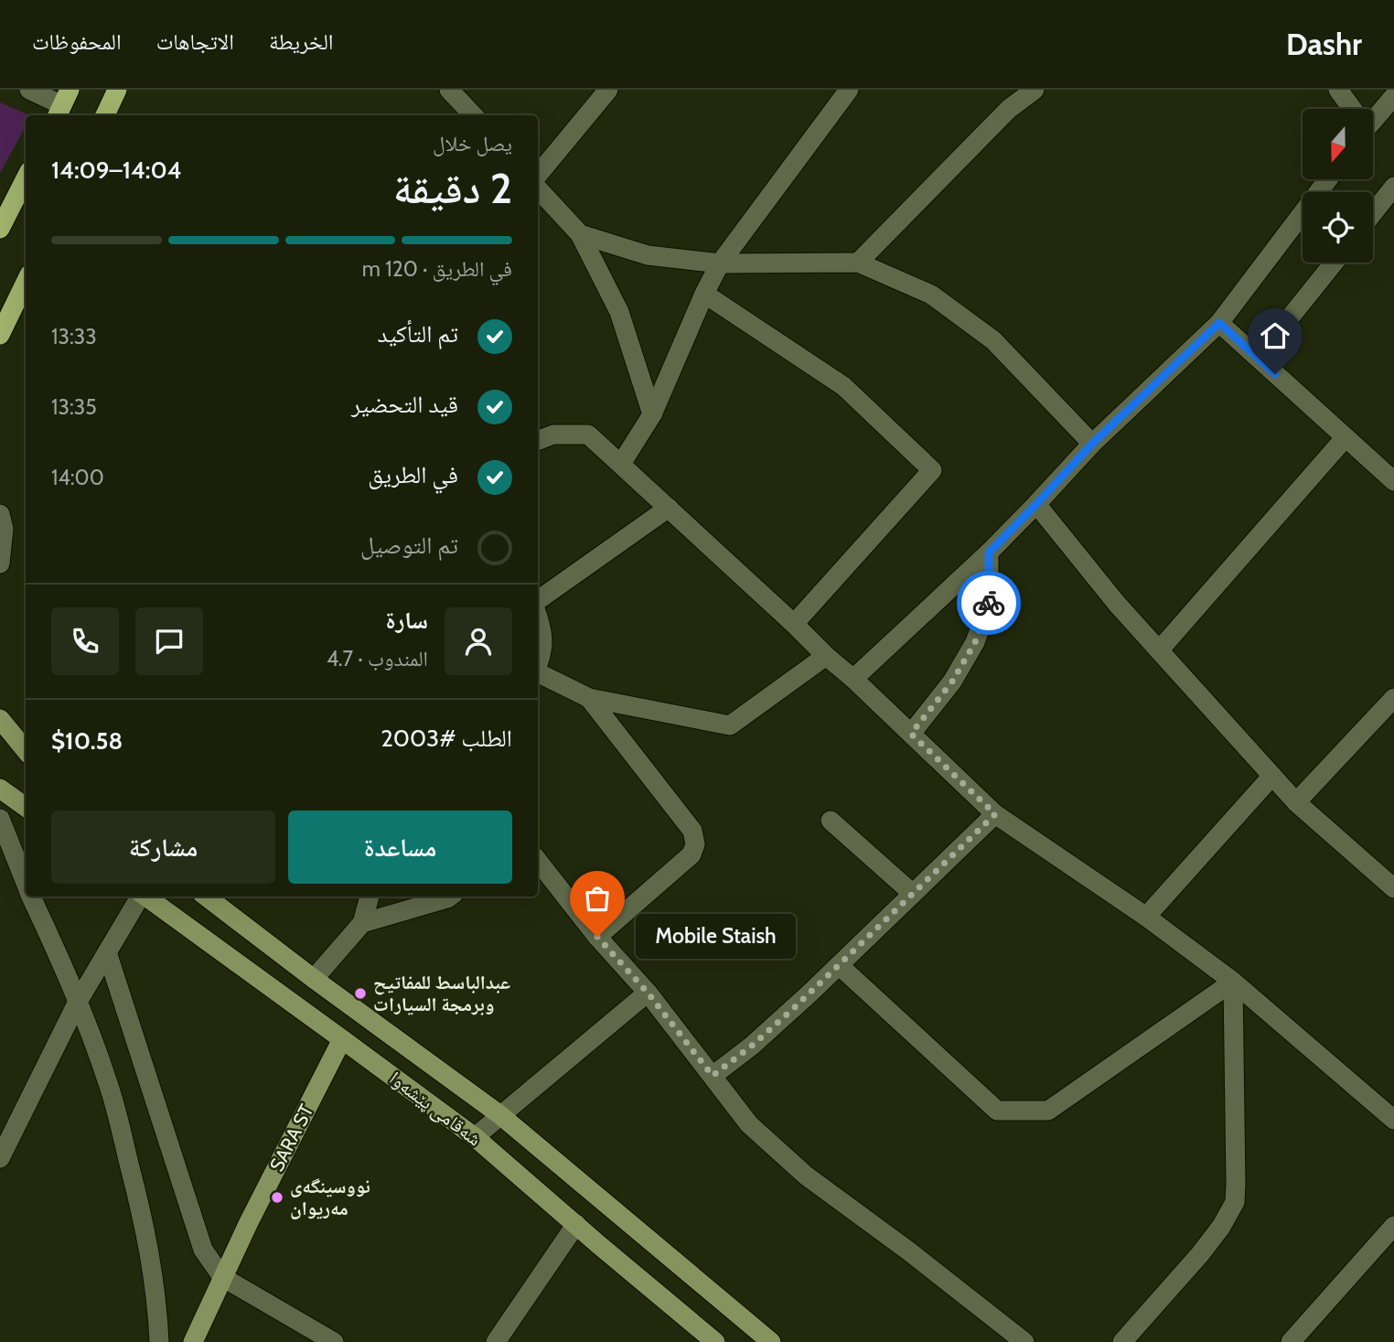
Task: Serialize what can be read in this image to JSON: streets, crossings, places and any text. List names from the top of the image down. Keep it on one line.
{"streets":{"main road":["شەقامی پێشەوا","SARA ST"]},"crossings":[["شەقامی پێشەوا","SARA ST"]],"places":["Mobile Staish","عبدالباسط للمفاتيح وبرمجة السيارات","نووسینگەی مەریوان"],"north":"bottom","page":{"header":"Dashr","nav":["الخريطة","الاتجاهات","المحفوظات"],"heading":["2 دقيقة","يصل خلال","14:04–14:09"],"panel":["سارة","المندوب · 4.7","الطلب #2003","$10.58"],"bar":"في الطريق · 120 m","list":[["تم التأكيد","13:33"],["قيد التحضير","13:35"],["في الطريق","14:00"],"تم التوصيل"],"buttons":["مساعدة","مشاركة"],"bubble":"Mobile Staish"}}
